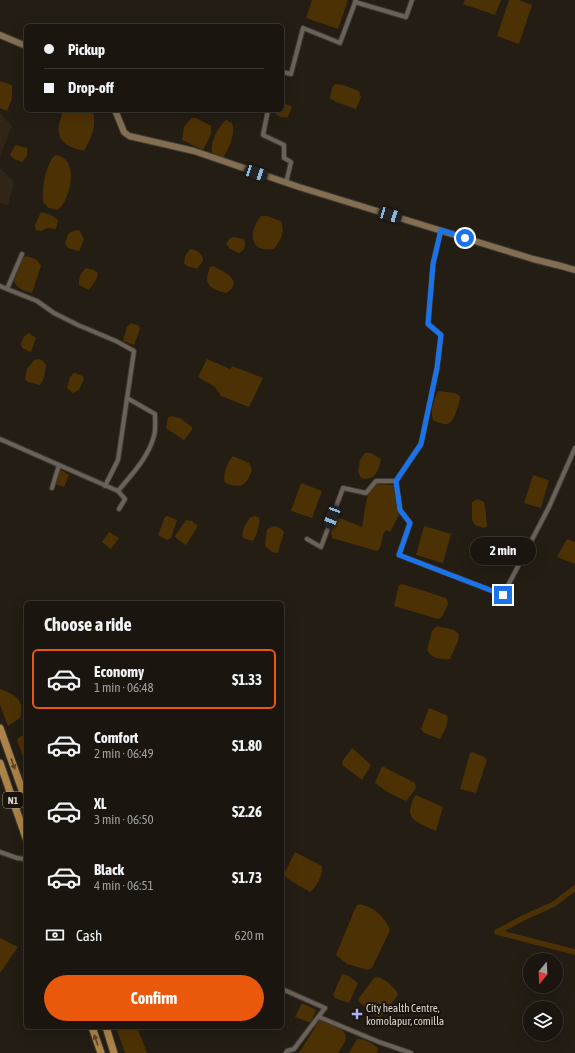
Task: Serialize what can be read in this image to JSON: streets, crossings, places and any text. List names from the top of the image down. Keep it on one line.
{"streets":{"highway":["N1"]},"places":{"health":["City health Centre, komolapur, comilla"]},"north":"bottom","page":{"banner":["Pickup","Drop-off"],"bubble":"2 min","heading":"Choose a ride","list":[{"name":"Economy","note":"1 min · 06:48","value":"$1.33"},{"name":"Comfort","note":"2 min · 06:49","value":"$1.80"},{"name":"XL","note":"3 min · 06:50","value":"$2.26"},{"name":"Black","note":"4 min · 06:51","value":"$1.73"}],"pay":["Cash","620 m"],"buttons":"Confirm"}}
